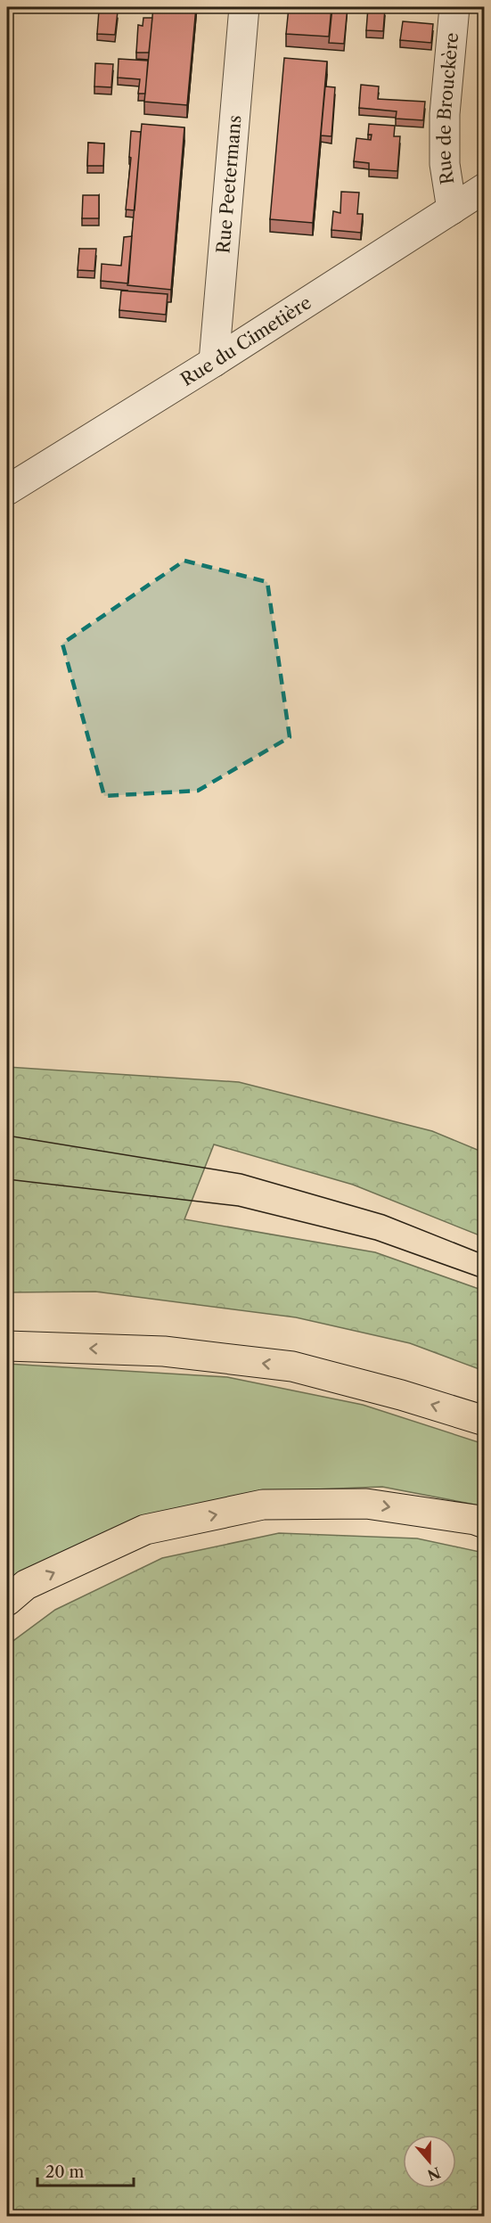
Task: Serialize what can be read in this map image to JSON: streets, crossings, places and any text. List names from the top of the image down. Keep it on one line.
{"streets":{"street":["Rue de Brouckère","Rue Peetermans","Rue du Cimetière"]},"crossings":[["Rue de Brouckère","Rue du Cimetière"],["Rue Peetermans","Rue du Cimetière"]],"scale_bar":"20 m","north":"bottom"}
